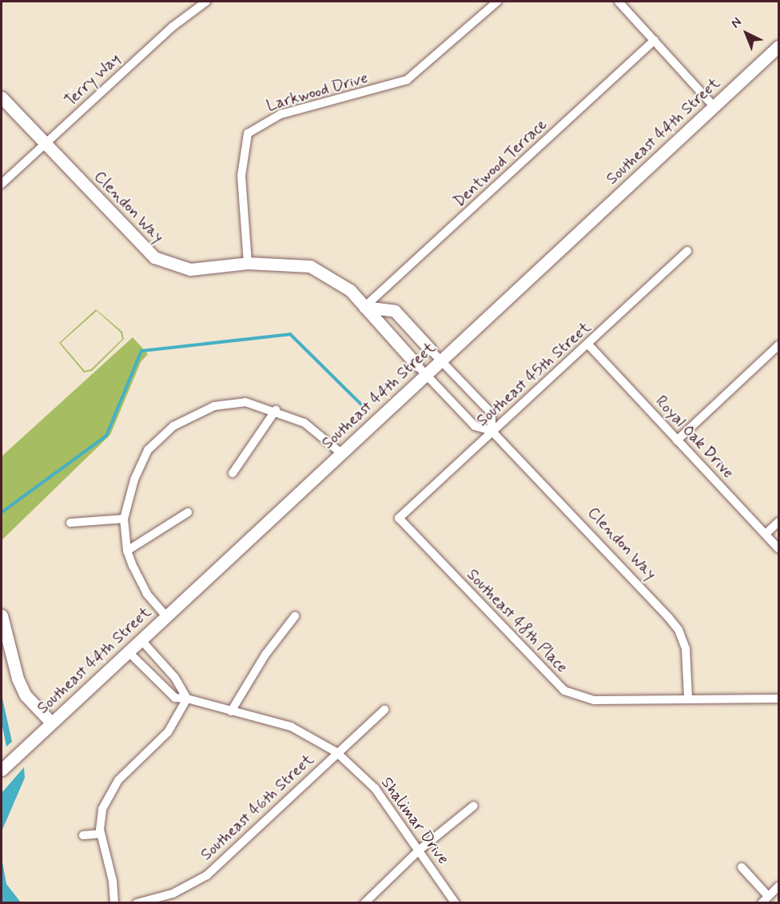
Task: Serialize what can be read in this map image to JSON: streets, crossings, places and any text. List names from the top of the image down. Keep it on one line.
{"streets":{"main road":["Southeast 44th Street","Clendon Way"],"street":["Terry Way","Larkwood Drive","Dentwood Terrace","Southeast 45th Street","Royal Oak Drive","Southeast 48th Place","Southeast 46th Street","Shalimar Drive"]},"crossings":[["Terry Way","Clendon Way"],["Larkwood Drive","Clendon Way"],["Southeast 44th Street","Clendon Way"],["Southeast 44th Street","Shalimar Drive"],["Dentwood Terrace","Clendon Way"],["Clendon Way","Southeast 45th Street"],["Clendon Way","Southeast 48th Place"],["Southeast 45th Street","Royal Oak Drive"],["Southeast 45th Street","Southeast 48th Place"],["Southeast 46th Street","Shalimar Drive"]],"north":"top left"}
